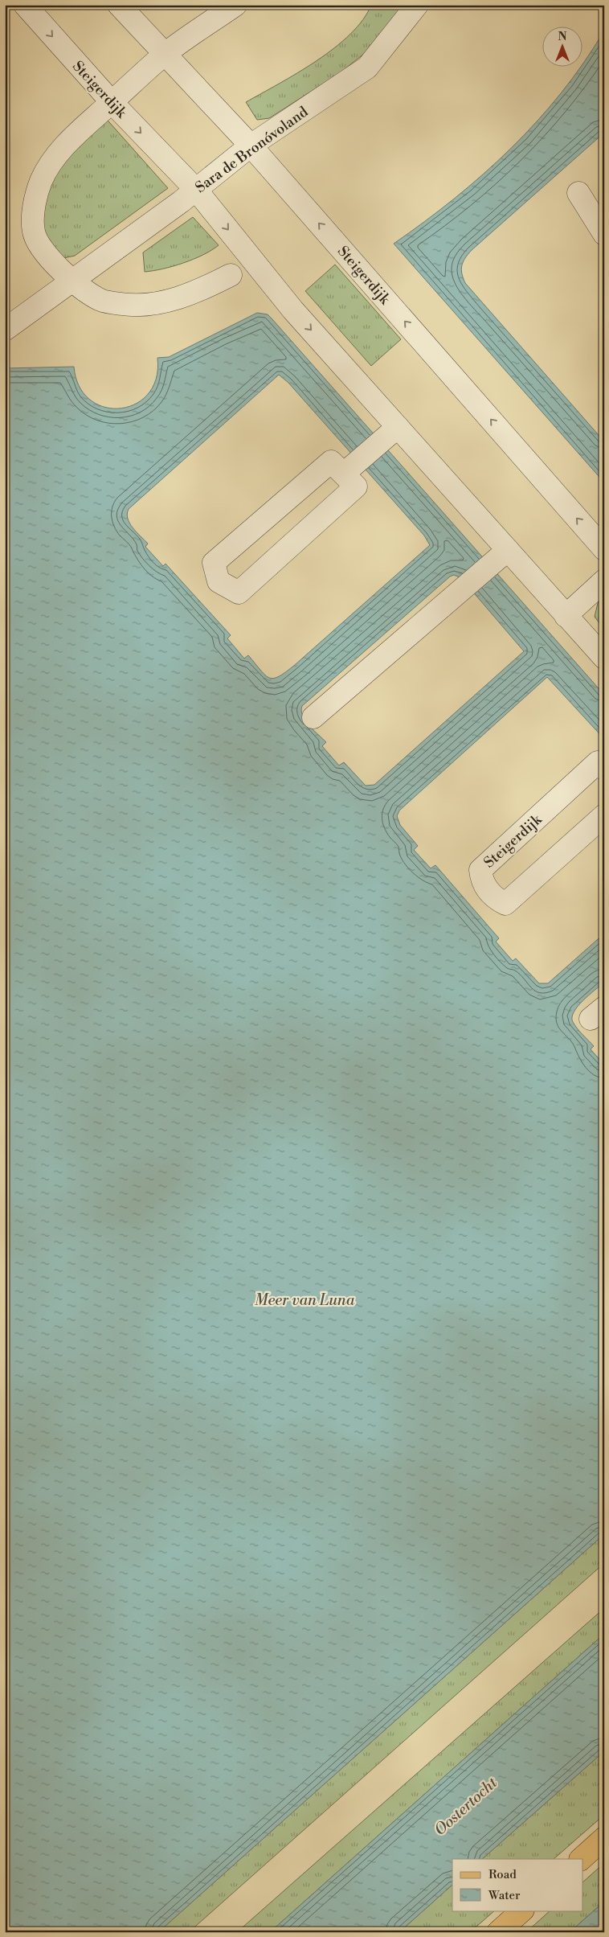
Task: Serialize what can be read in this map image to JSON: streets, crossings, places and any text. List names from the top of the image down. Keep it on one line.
{"streets":{"street":["Steigerdijk","Sara de Bronóvoland"]},"crossings":[["Steigerdijk","Sara de Bronóvoland"]],"water":["Meer van Luna","Oostertocht"],"legend":["Road","Water"],"north":"top"}
